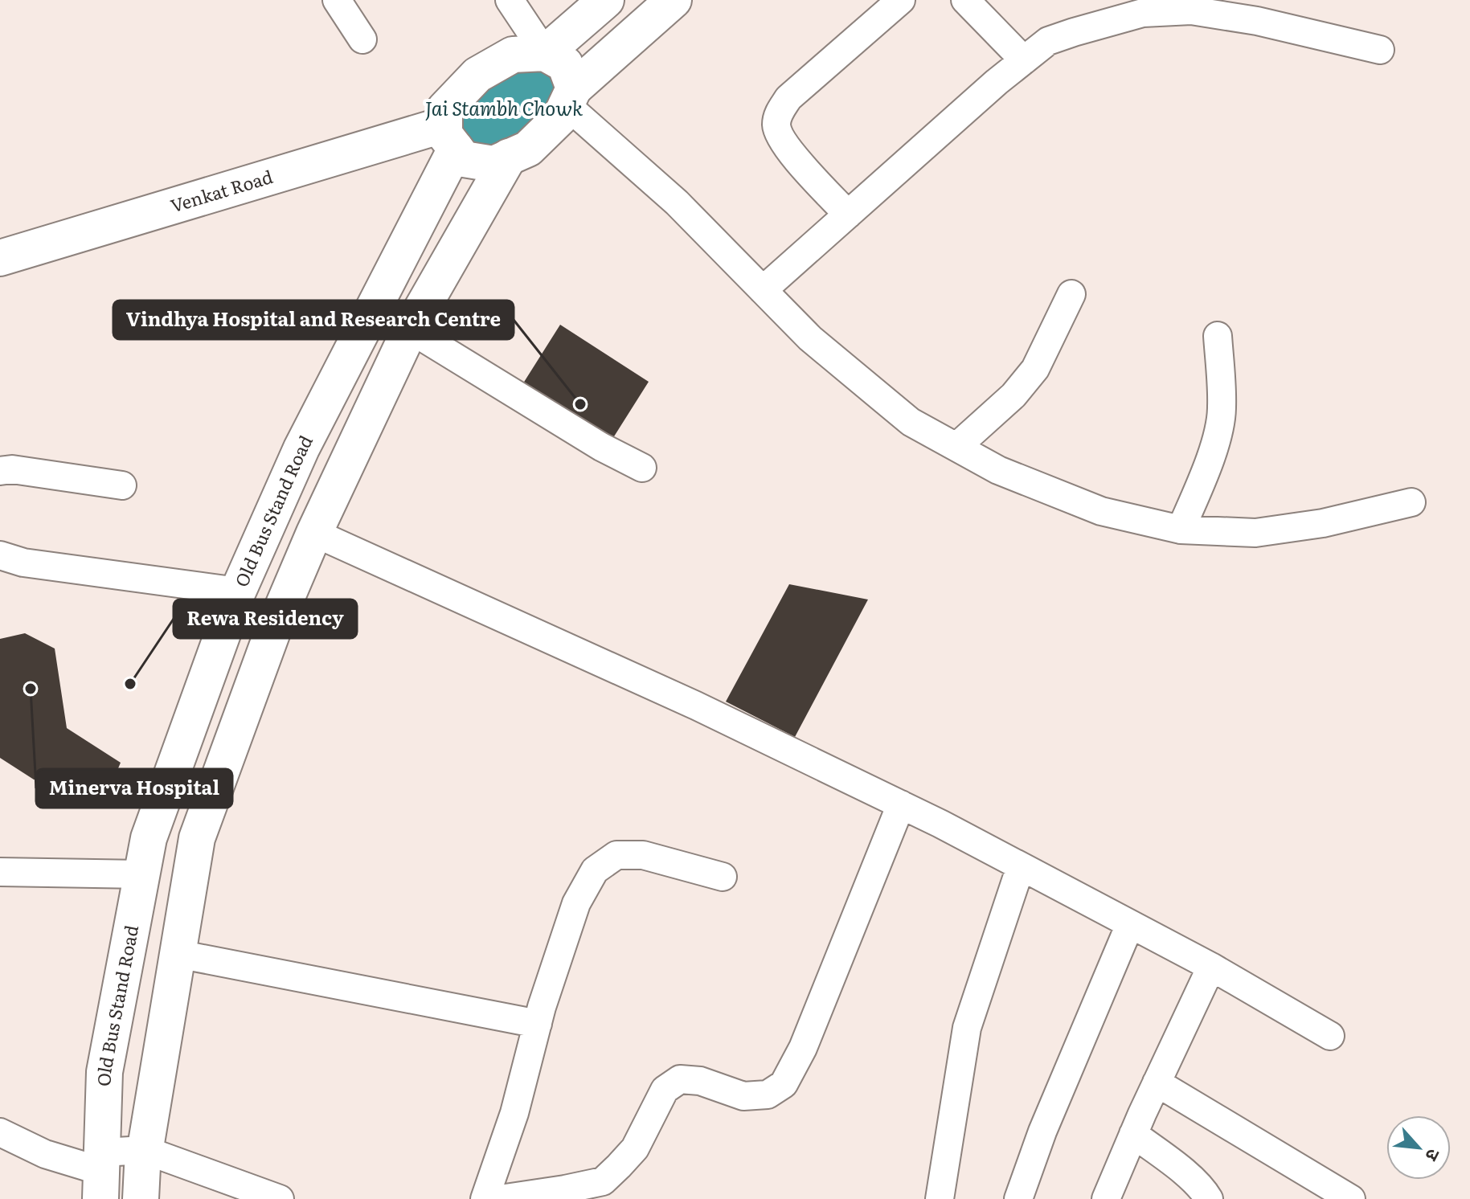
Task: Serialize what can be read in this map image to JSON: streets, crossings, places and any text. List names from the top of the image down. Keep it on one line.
{"streets":{"main road":["Venkat Road","Old Bus Stand Road"]},"crossings":[["Venkat Road","Old Bus Stand Road"]],"water":["Jai Stambh Chowk"],"places":["Vindhya Hospital and Research Centre","Rewa Residency","Minerva Hospital"],"north":"bottom right"}
